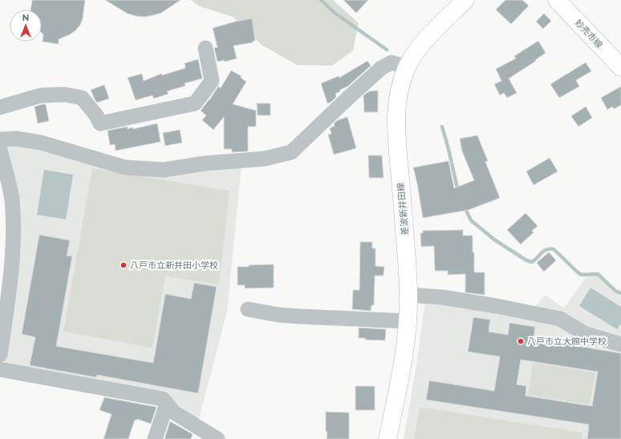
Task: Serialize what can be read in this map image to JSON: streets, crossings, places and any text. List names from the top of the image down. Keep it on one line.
{"streets":{"main road":["妙売市線","差波新井田線"]},"places":["八戸市立新井田小学校","八戸市立大館中学校"],"north":"top"}
